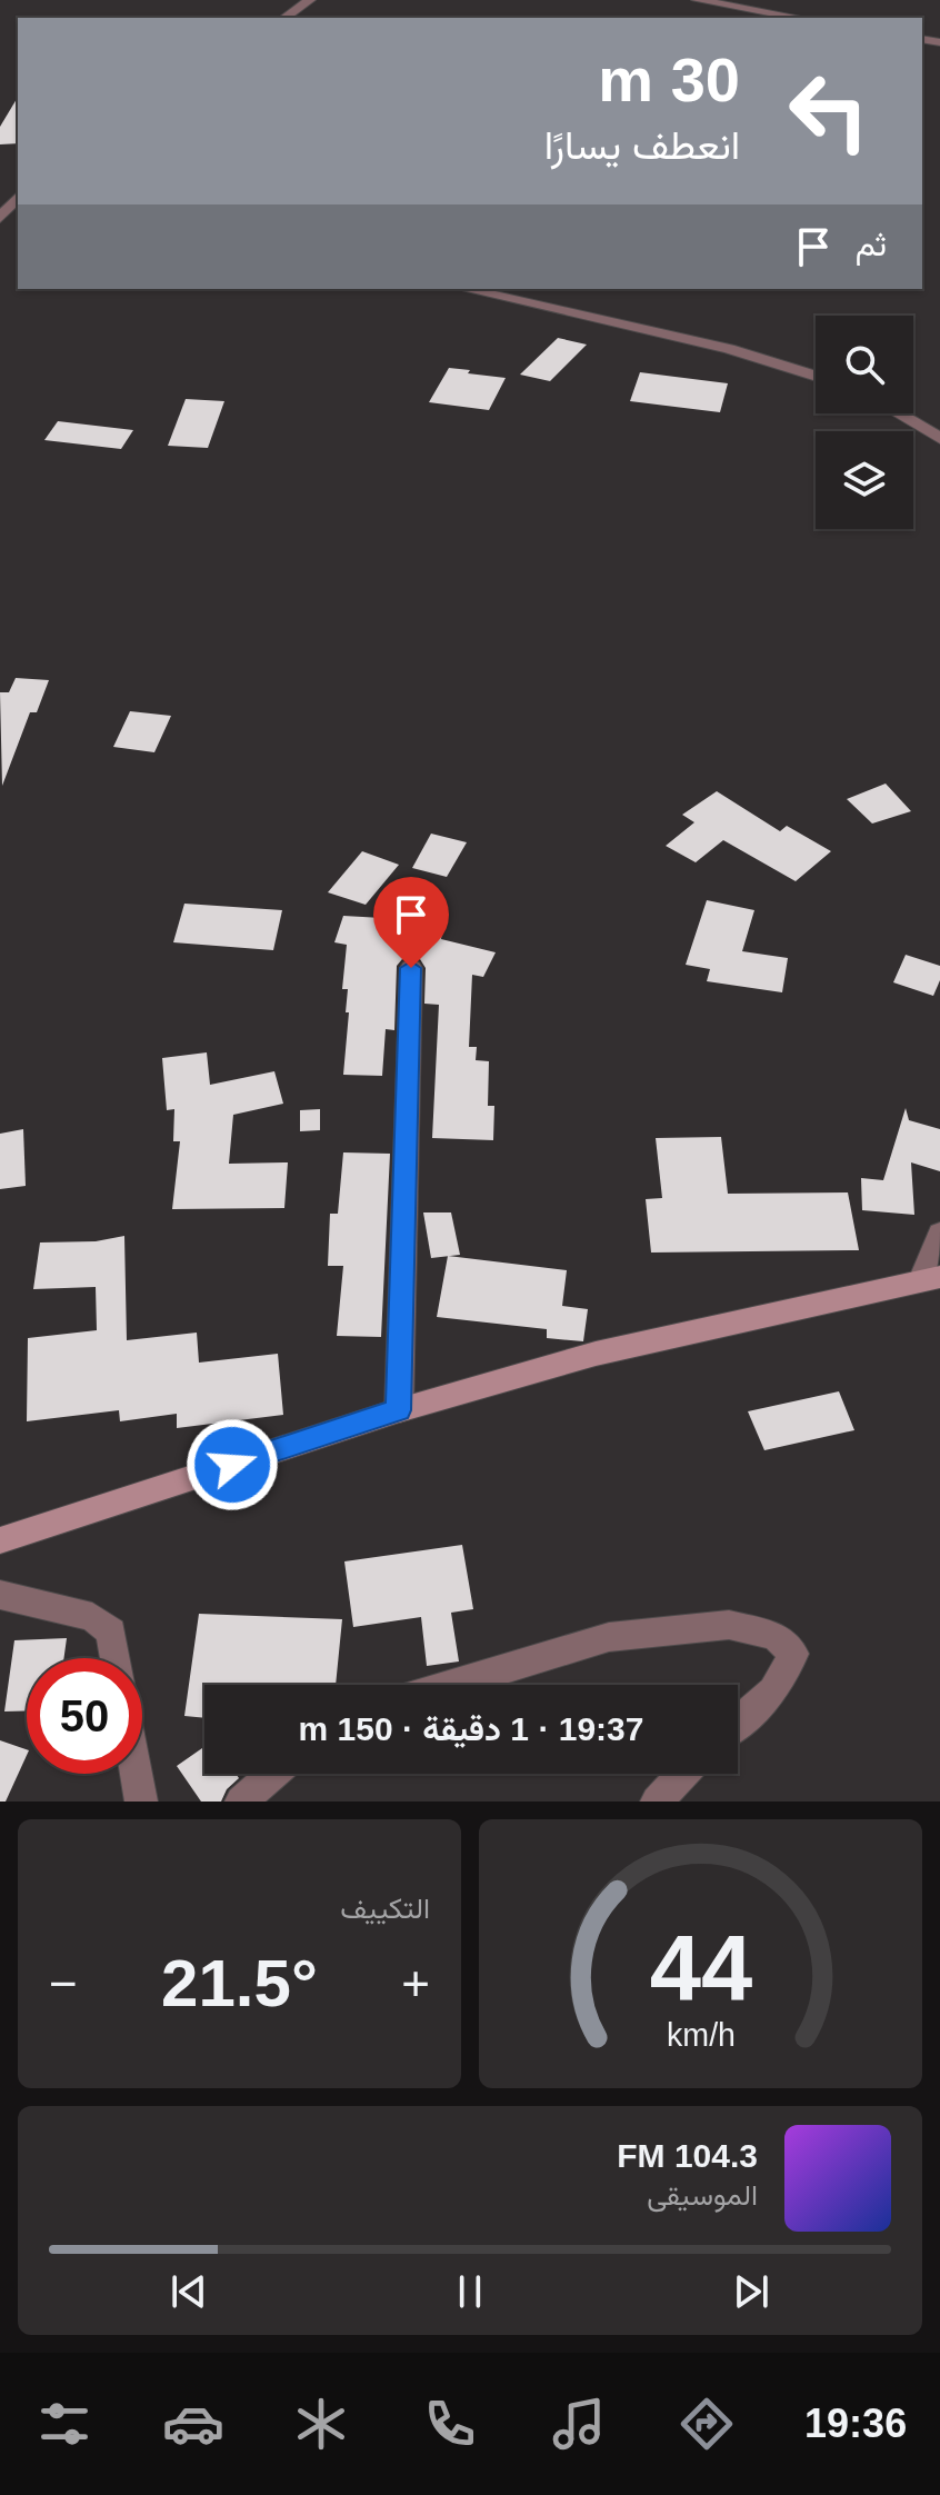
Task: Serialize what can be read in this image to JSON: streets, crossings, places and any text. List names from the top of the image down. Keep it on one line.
{"page":{"turn":["30 m","انعطف يسارًا"],"then":"ثم","limit":"50","trip":"19:37 · 1 دقيقة · 150 m","tile":"التكييف","heat":["−","21.5°","+"],"song":["104.3 FM","الموسيقى"],"tabs":"19:36","gauge":["44","km/h"]}}
